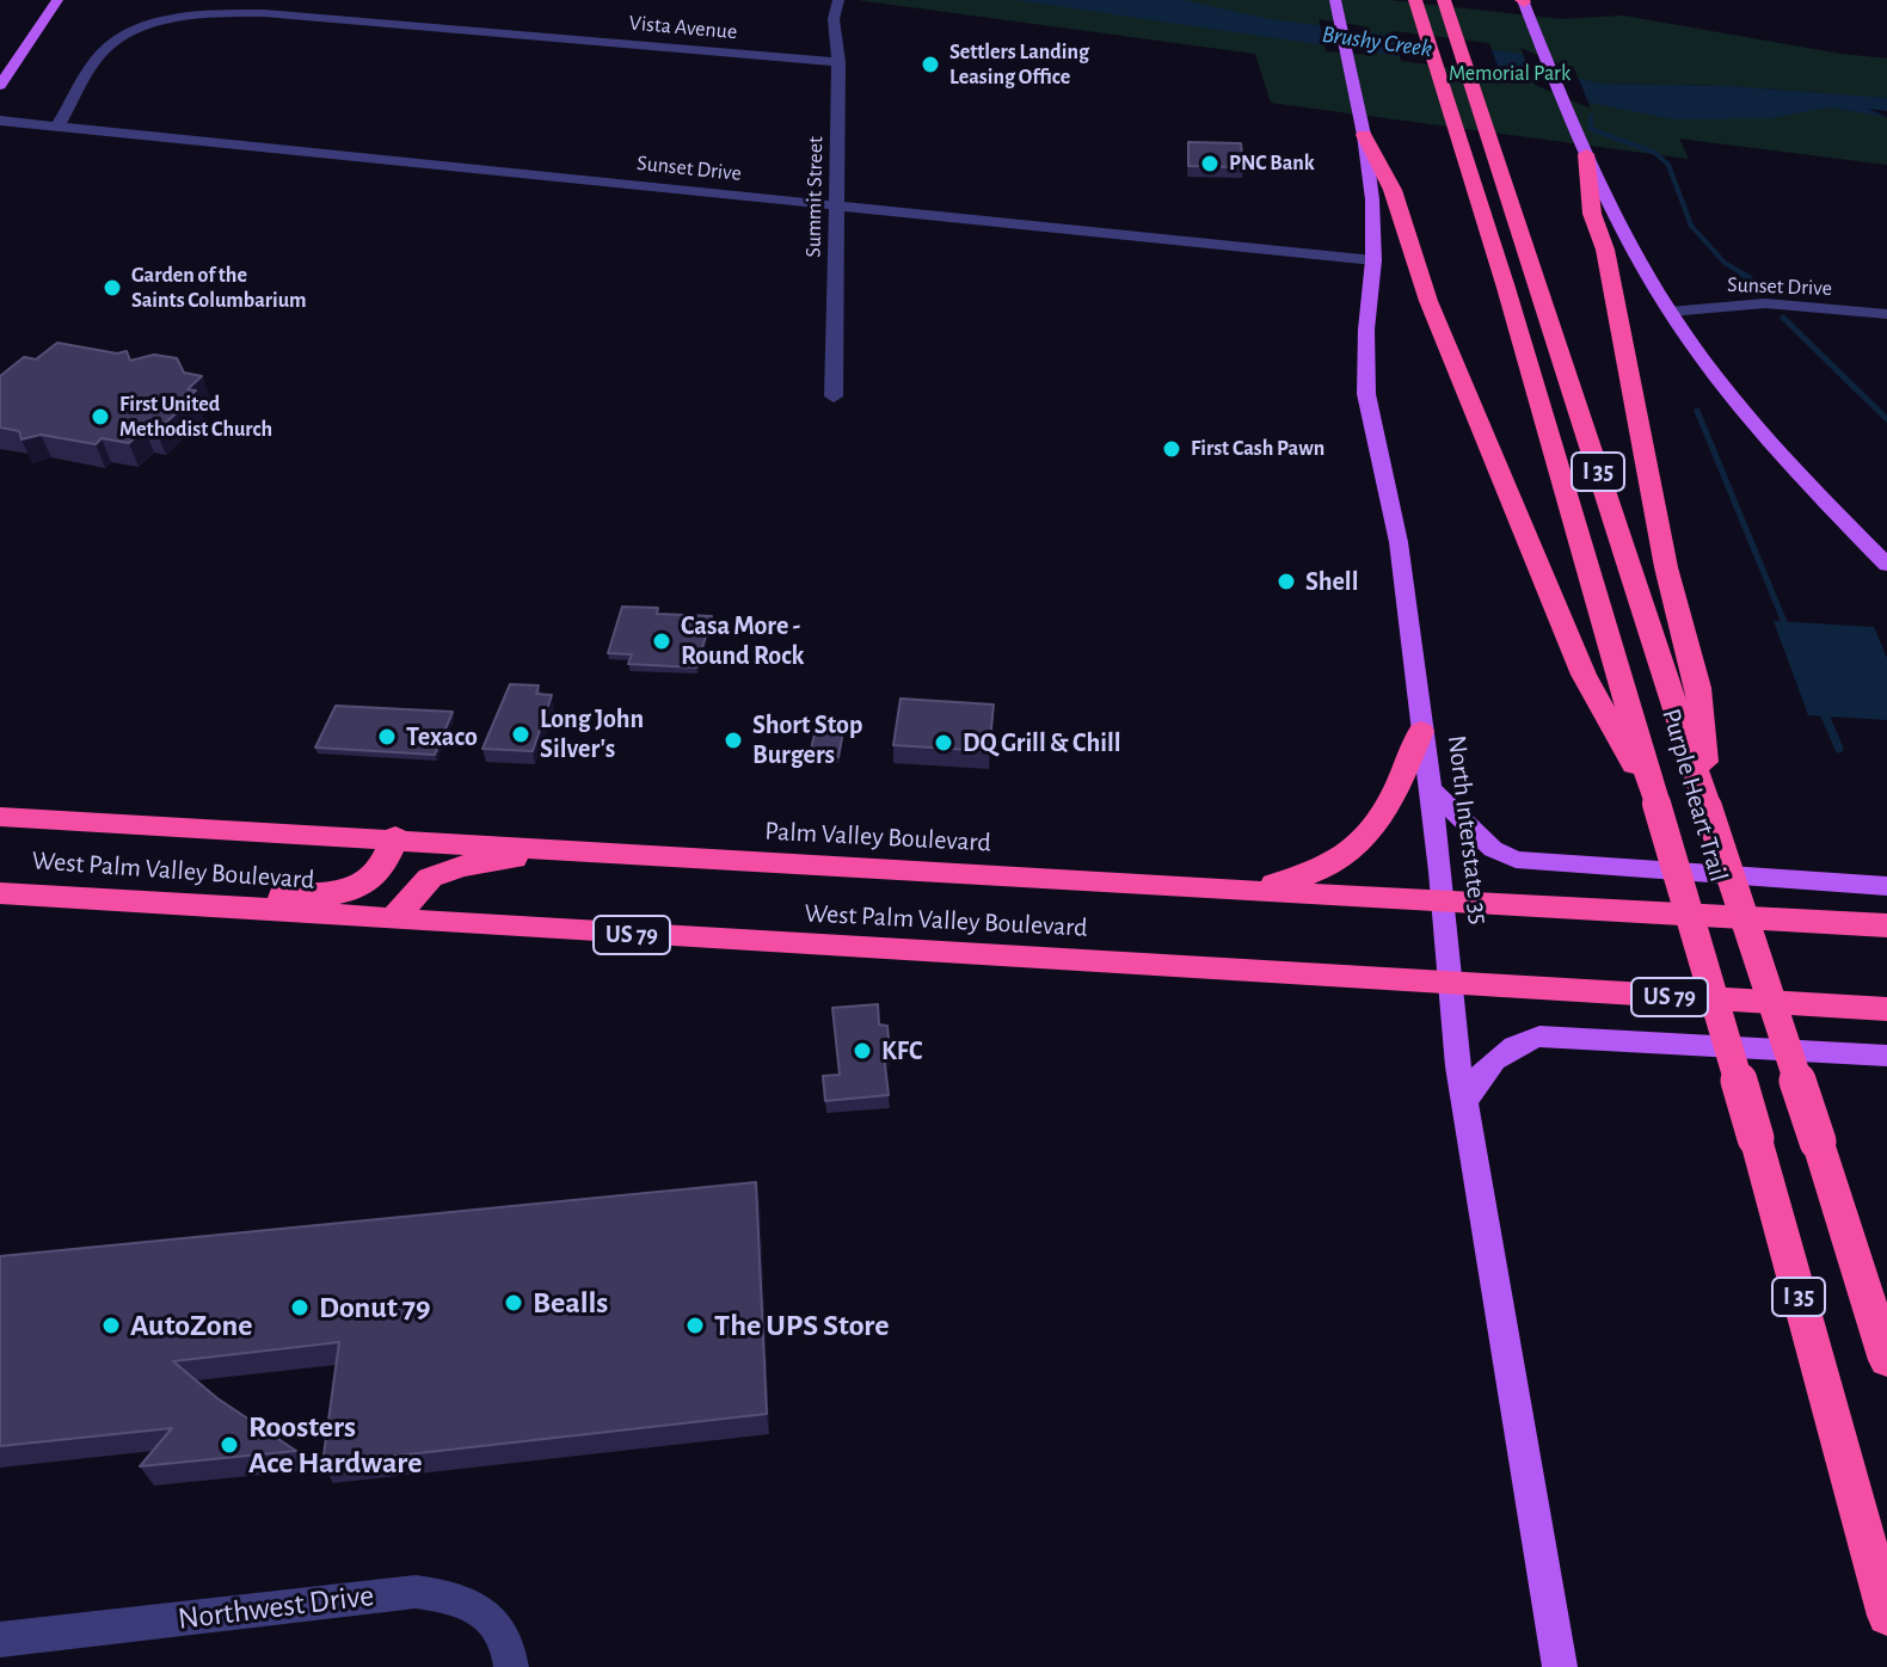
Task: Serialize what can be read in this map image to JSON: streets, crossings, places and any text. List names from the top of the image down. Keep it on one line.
{"streets":{"highway":["I 35","Purple Heart Trail","Palm Valley Boulevard","West Palm Valley Boulevard","US 79"],"main road":["North Interstate 35"],"street":["Vista Avenue","Sunset Drive","Summit Street","Northwest Drive"]},"crossings":[["Vista Avenue","Sunset Drive"],["Vista Avenue","Summit Street"],["Sunset Drive","Summit Street"],["Sunset Drive","North Interstate 35"],["North Interstate 35","West Palm Valley Boulevard"],["Palm Valley Boulevard","West Palm Valley Boulevard"]],"water":["Brushy Creek"],"parks":["Memorial Park"],"places":["Settlers Landing Leasing Office","PNC Bank","Garden of the Saints Columbarium","First United Methodist Church","First Cash Pawn","Shell","Casa More - Round Rock","Long John Silver's","Texaco","Short Stop Burgers","DQ Grill & Chill","KFC","Bealls","Donut 79","AutoZone","The UPS Store","Roosters Ace Hardware"]}
